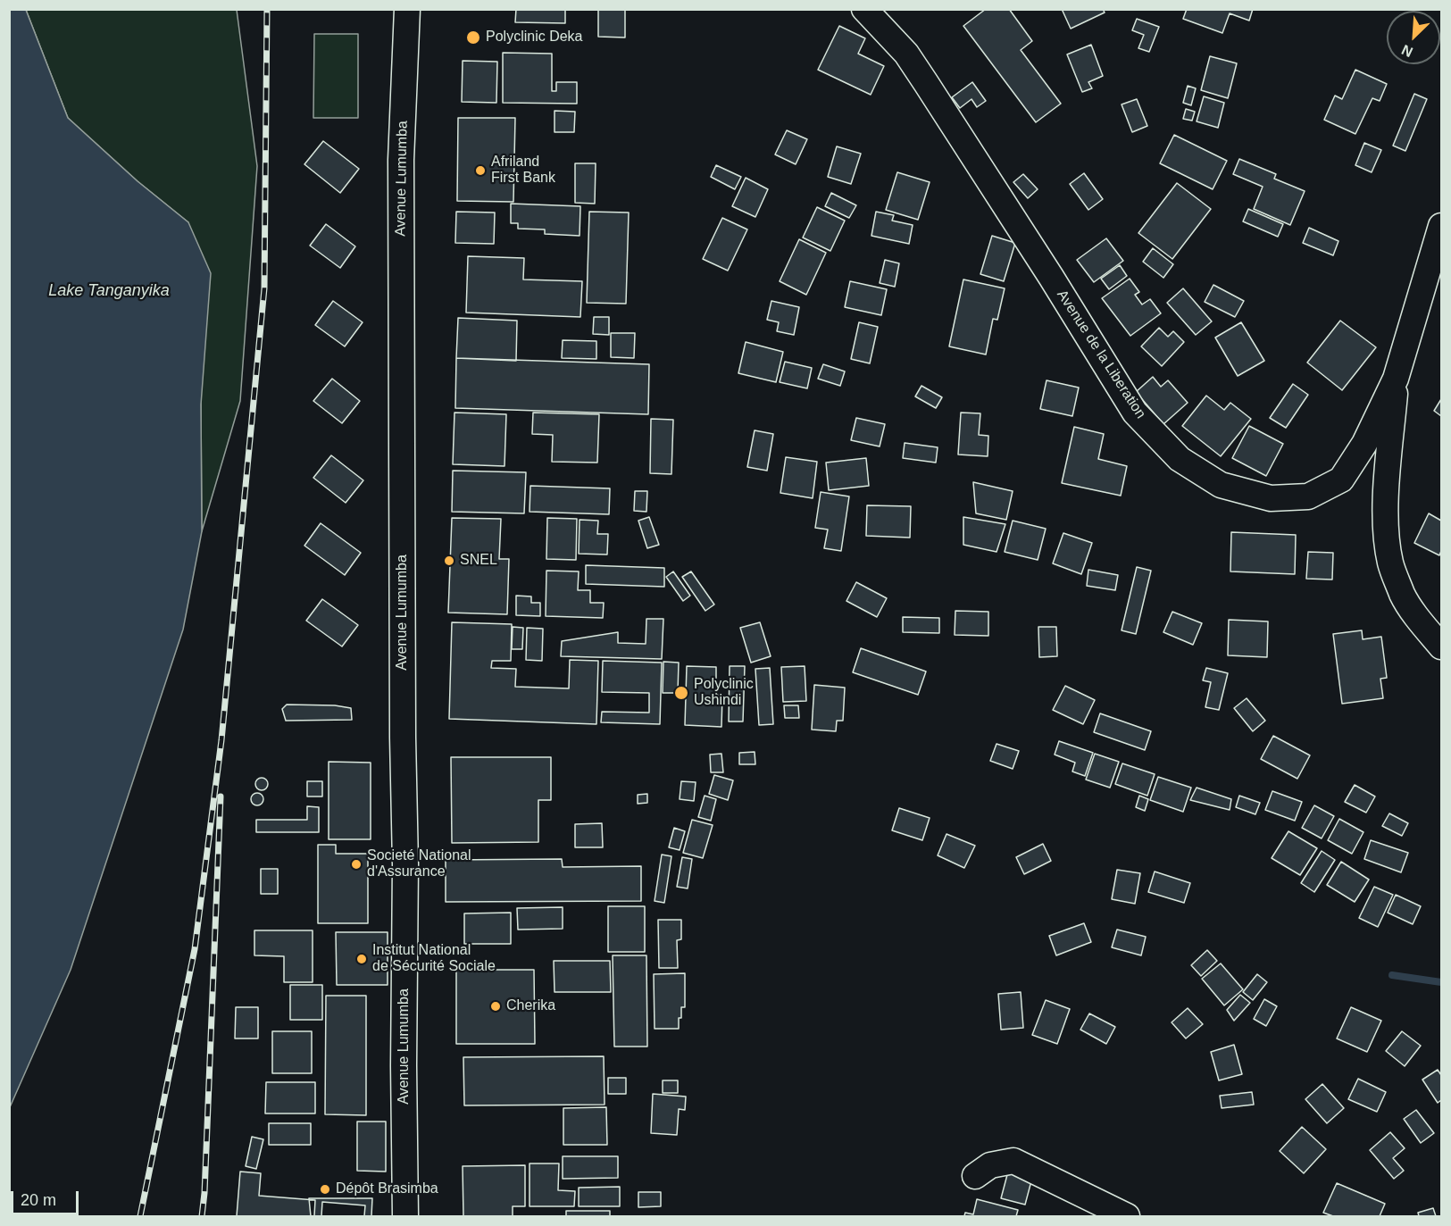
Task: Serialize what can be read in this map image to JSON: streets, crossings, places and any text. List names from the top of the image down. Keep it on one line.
{"streets":{"street":["Avenue Lumumba","Avenue de la Liberation"]},"water":["Lake Tanganyika"],"places":["Polyclinic Deka","Afriland First Bank","SNEL","Polyclinic Ushindi","Societé National d'Assurance","Institut National de Sécurité Sociale","Cherika","Dépôt Brasimba"],"scale_bar":"20 m","north":"bottom left"}
